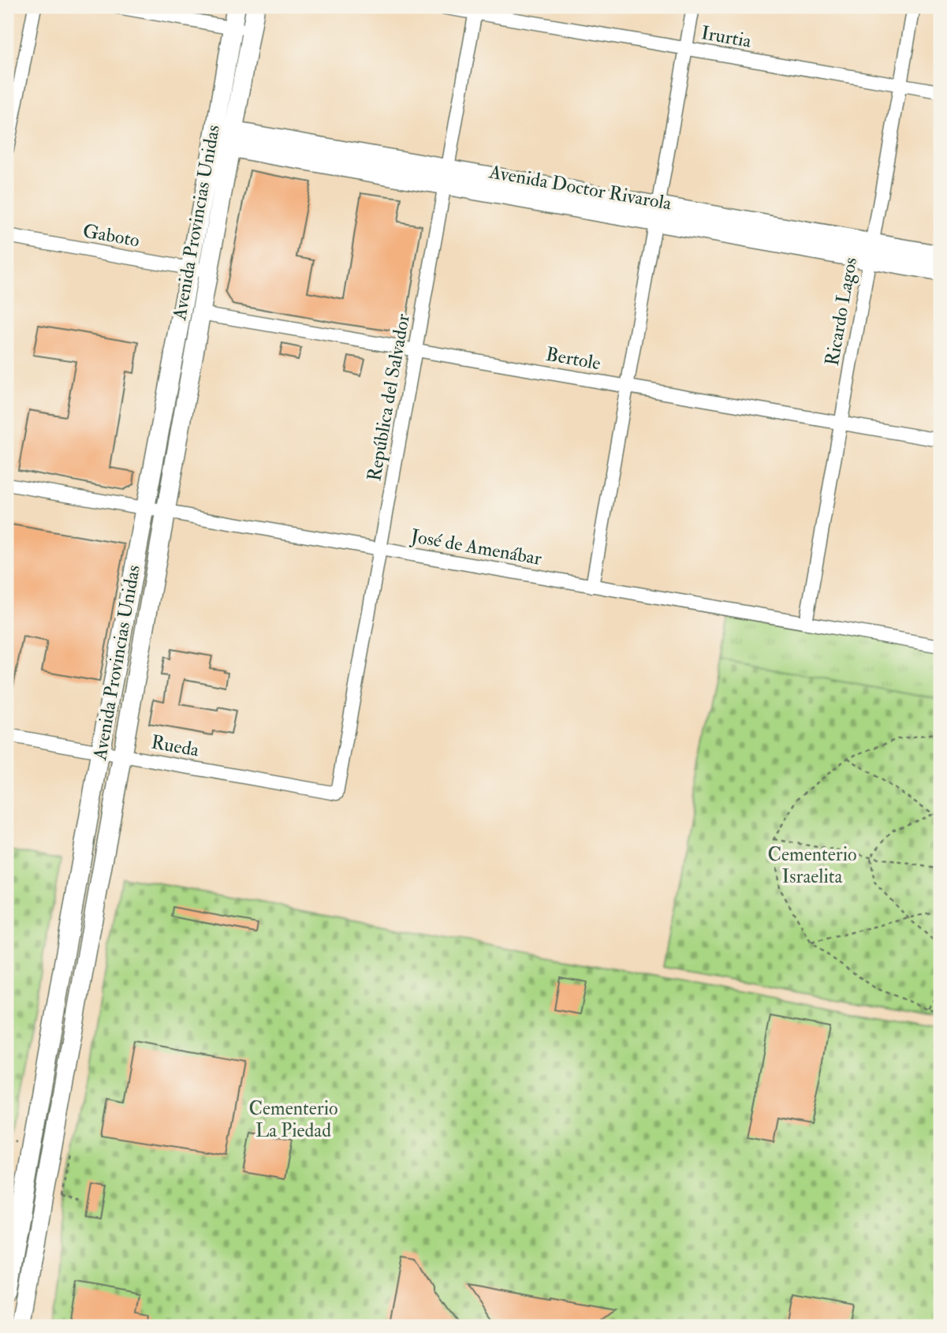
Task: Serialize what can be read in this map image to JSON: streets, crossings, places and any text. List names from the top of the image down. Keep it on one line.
{"streets":{"main road":["Avenida Doctor Rivarola","Avenida Provincias Unidas"],"street":["Irurtia","Gaboto","Ricardo Lagos","Bertole","República del Salvador","José de Amenábar","Rueda"]},"crossings":[["Irurtia","Ricardo Lagos"],["Irurtia","República del Salvador"],["Avenida Doctor Rivarola","Avenida Provincias Unidas"],["Avenida Doctor Rivarola","Ricardo Lagos"],["Avenida Doctor Rivarola","República del Salvador"],["Avenida Provincias Unidas","Gaboto"],["Avenida Provincias Unidas","Bertole"],["Avenida Provincias Unidas","José de Amenábar"],["Avenida Provincias Unidas","Rueda"],["Ricardo Lagos","Bertole"],["Ricardo Lagos","José de Amenábar"],["Bertole","República del Salvador"],["República del Salvador","José de Amenábar"],["República del Salvador","Rueda"]],"parks":["Cementerio Israelita","Cementerio La Piedad"]}
